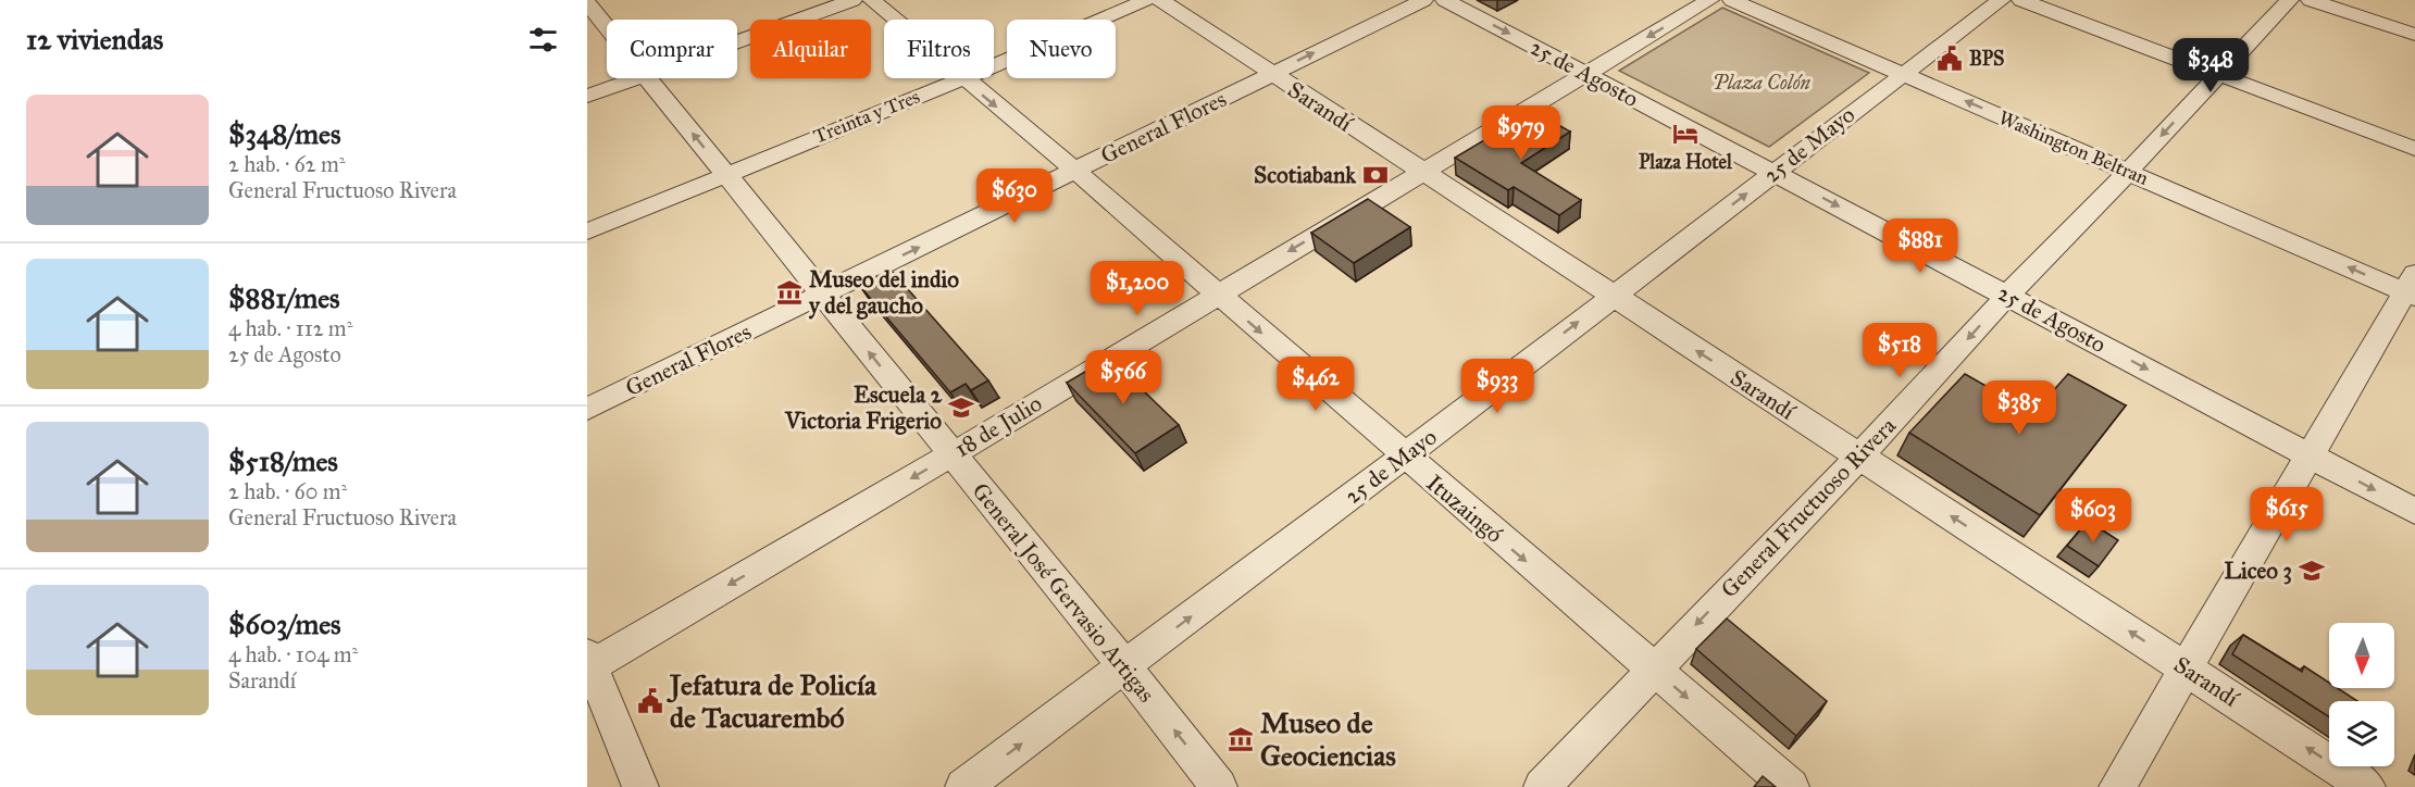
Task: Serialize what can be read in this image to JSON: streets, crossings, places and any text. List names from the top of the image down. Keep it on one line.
{"streets":{"street":["25 de Agosto","Sarandí","Treinta y Tres","General Flores","25 de Mayo","Washington Beltran","18 de Julio","General Fructuoso Rivera","Ituzaingó","General José Gervasio Artigas"]},"crossings":[["25 de Agosto","25 de Mayo"],["25 de Agosto","18 de Julio"],["25 de Agosto","General Fructuoso Rivera"],["Sarandí","General Flores"],["Sarandí","25 de Mayo"],["Sarandí","18 de Julio"],["Sarandí","General Fructuoso Rivera"],["Treinta y Tres","General José Gervasio Artigas"],["General Flores","Ituzaingó"],["General Flores","General José Gervasio Artigas"],["25 de Mayo","Washington Beltran"],["25 de Mayo","Ituzaingó"],["25 de Mayo","General José Gervasio Artigas"],["Washington Beltran","General Fructuoso Rivera"],["18 de Julio","Ituzaingó"],["18 de Julio","General José Gervasio Artigas"],["General Fructuoso Rivera","Ituzaingó"]],"one_way":["25 de Agosto","Sarandí","General Flores","25 de Mayo","18 de Julio","General Fructuoso Rivera","Ituzaingó","General José Gervasio Artigas"],"parks":["Plaza Colón"],"places":{"public building":["BPS","Jefatura de Policía de Tacuarembó"],"hotel":["Plaza Hotel"],"bank":["Scotiabank"],"museum":["Museo del indio y del gaucho","Museo de Geociencias"],"school or university":["Escuela 2 Victoria Frigerio","Liceo 3"]},"north":"bottom","page":{"heading":"12 viviendas","chip":["Comprar","Alquilar","Filtros","Nuevo"],"price":["$348","$979","$630","$881","$1,200","$518","$566","$462","$933","$385","$615","$603"],"list":[{"name":"$348/mes","note":"2 hab. · 62 m² · General Fructuoso Rivera"},{"name":"$881/mes","note":"4 hab. · 112 m² · 25 de Agosto"},{"name":"$518/mes","note":"2 hab. · 60 m² · General Fructuoso Rivera"},{"name":"$603/mes","note":"4 hab. · 104 m² · Sarandí"}]}}
